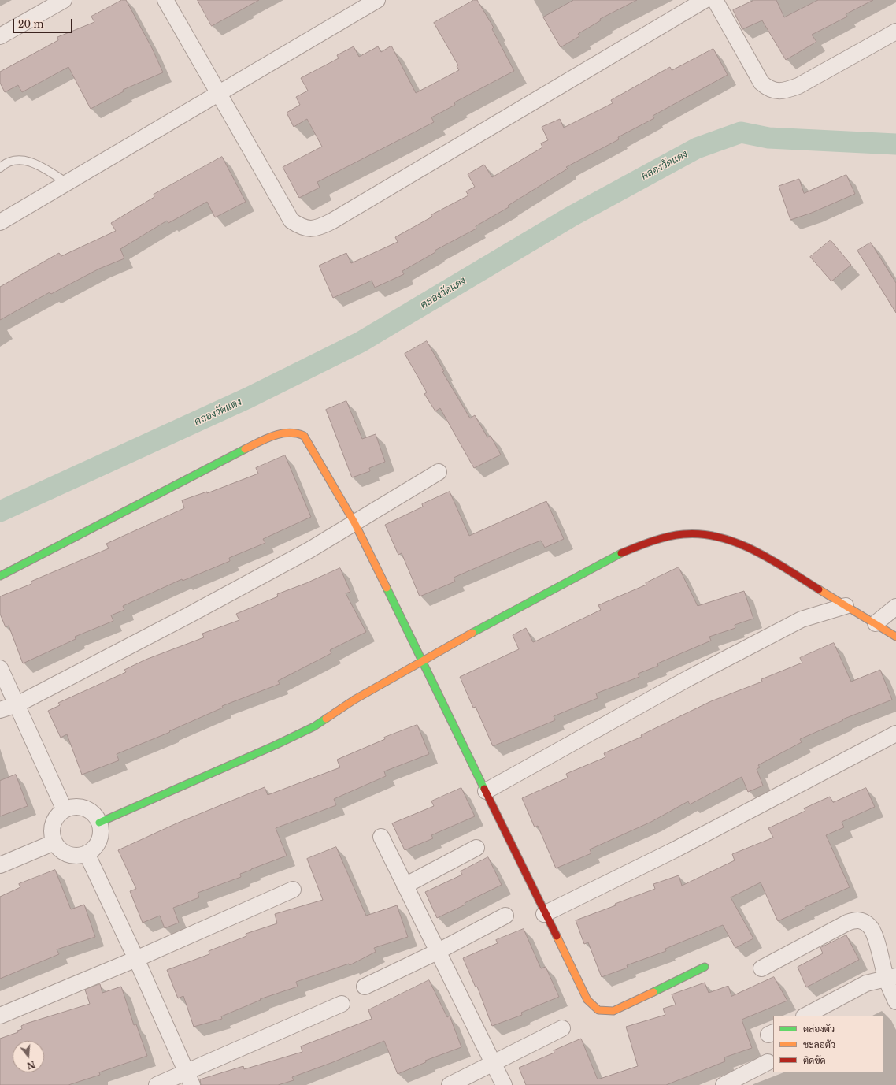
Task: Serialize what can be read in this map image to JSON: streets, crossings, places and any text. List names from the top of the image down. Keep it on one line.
{"water":["คลองวัดแดง"],"legend":["คล่องตัว","ชะลอตัว","ติดขัด"],"scale_bar":"20 m","north":"bottom"}
